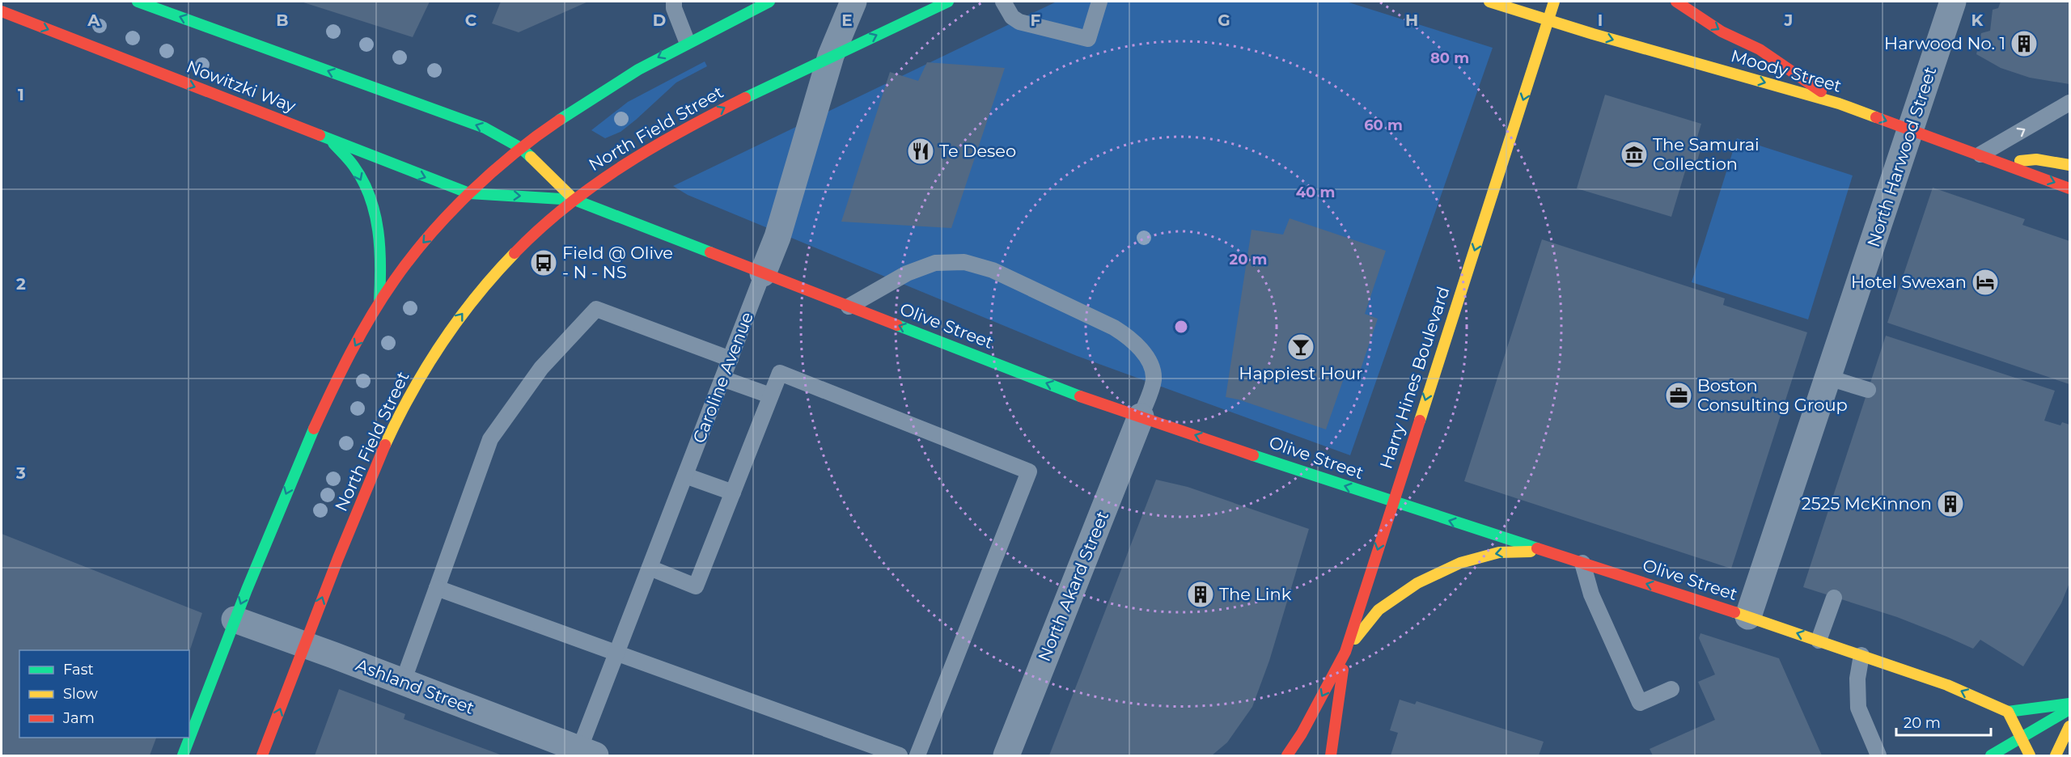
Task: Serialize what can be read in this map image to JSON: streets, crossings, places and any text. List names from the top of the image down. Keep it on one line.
{"streets":{"main road":["Moody Street","Nowitzki Way","North Field Street","Olive Street","Harry Hines Boulevard"],"street":["North Harwood Street","Caroline Avenue","North Akard Street","Ashland Street"]},"crossings":[["Moody Street","North Harwood Street"],["Moody Street","Harry Hines Boulevard"],["Nowitzki Way","Olive Street"],["North Field Street","Olive Street"],["North Field Street","Caroline Avenue"],["North Field Street","Ashland Street"],["North Harwood Street","Olive Street"],["Olive Street","Caroline Avenue"],["Olive Street","Harry Hines Boulevard"],["Olive Street","North Akard Street"],["Caroline Avenue","Ashland Street"]],"one_way":["Olive Street","Harry Hines Boulevard"],"places":{"building":["Harwood No. 1","2525 McKinnon","The Link"],"restaurant":["Te Deseo"],"museum":["The Samurai Collection"],"bus stop":["Field @ Olive - N - NS"],"hotel":["Hotel Swexan"],"bar":["Happiest Hour"],"office":["Boston Consulting Group"]},"legend":["Fast","Slow","Jam"],"scale_bar":"20 m","grid":{"columns":["A","B","C","D","E","F","G","H","I","J","K"],"rows":["1","2","3"]},"rings":["80 m","60 m","40 m","20 m"]}
